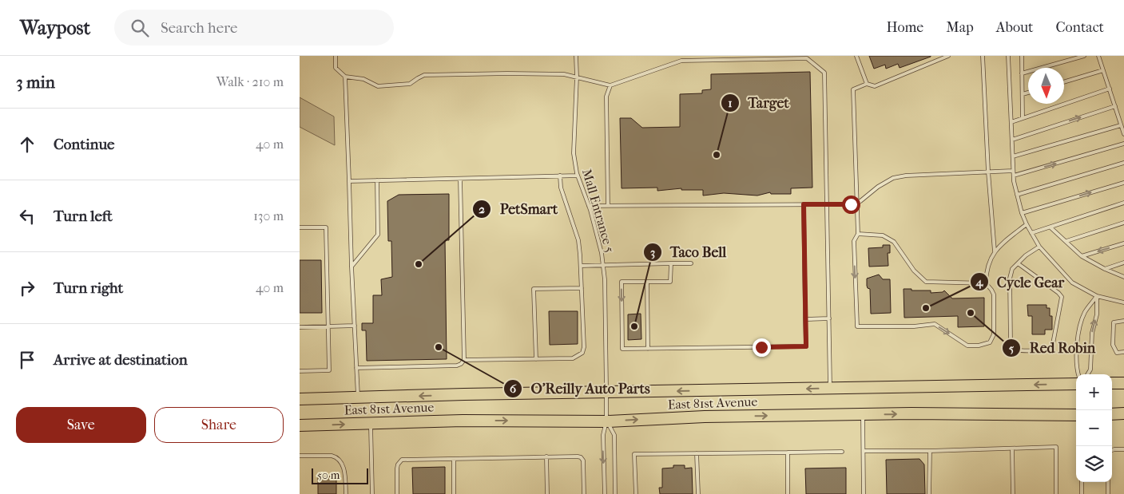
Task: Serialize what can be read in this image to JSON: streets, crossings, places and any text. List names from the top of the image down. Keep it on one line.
{"streets":{"highway":["East 81st Avenue"],"lane":["Mall Entrance 5"]},"crossings":[["Mall Entrance 5","East 81st Avenue"]],"places":["Target","PetSmart","Cycle Gear","Red Robin","Taco Bell","O'Reilly Auto Parts"],"scale_bar":"50 m","north":"bottom","page":{"header":"Waypost","search":"Search here","nav":["Home","Map","About","Contact"],"heading":["3 min","Walk · 210 m"],"list":[["Continue","40 m"],["Turn left","130 m"],["Turn right","40 m"],"Arrive at destination"],"map_buttons":["+","−"],"buttons":["Save","Share"],"scale":"50 m"}}
